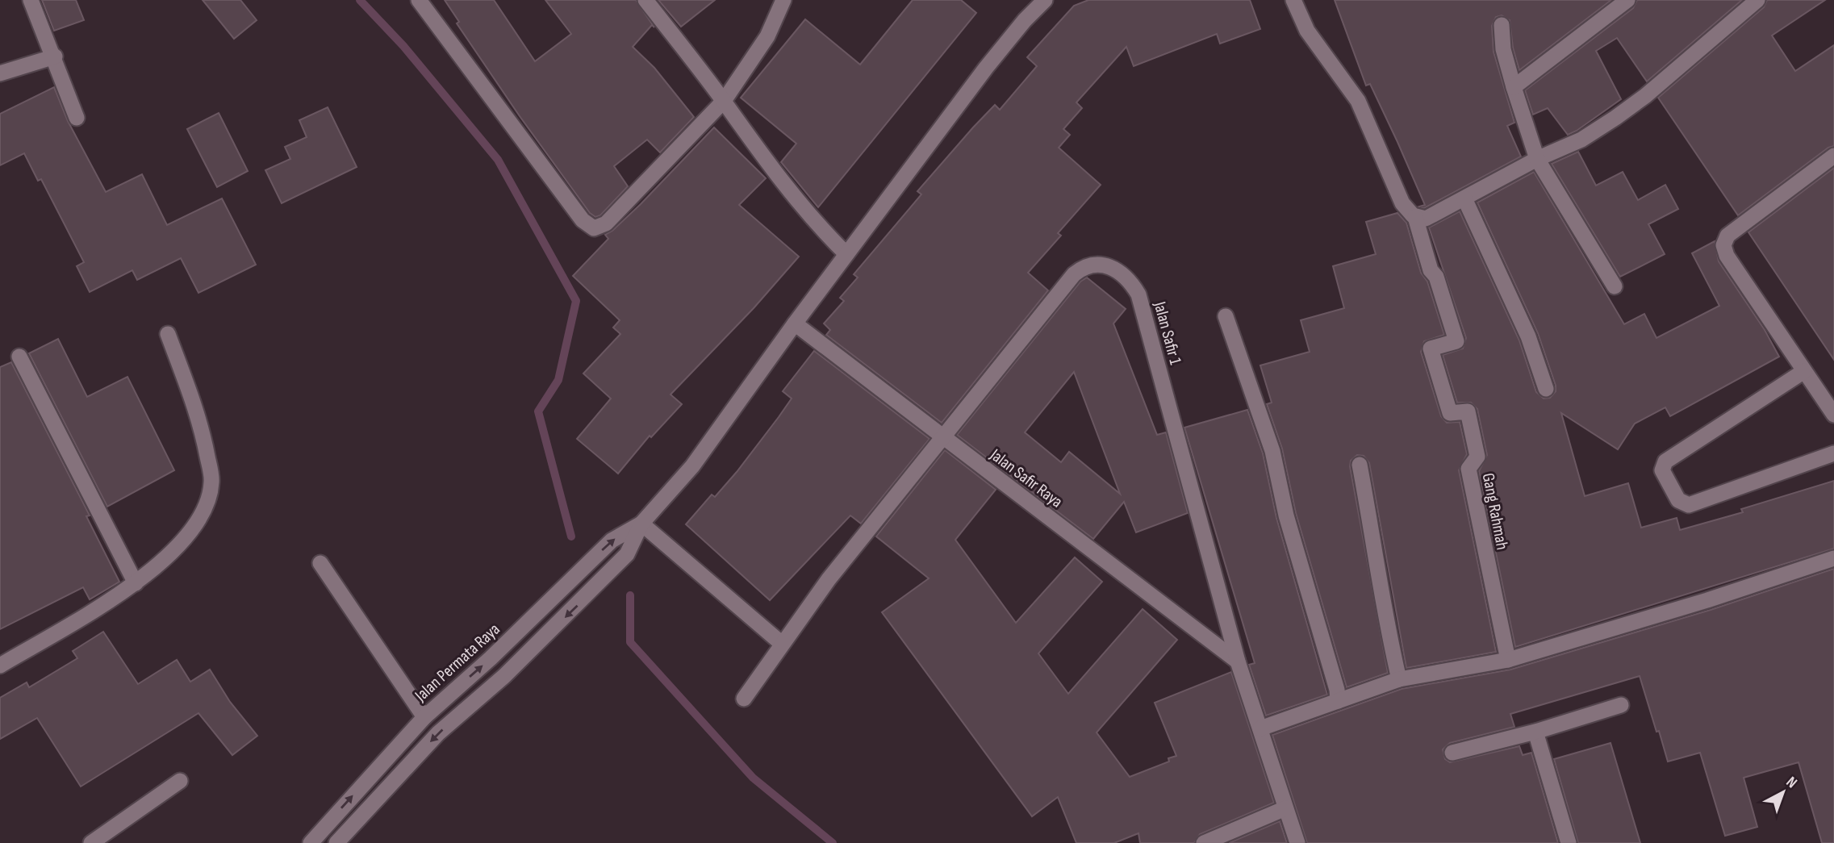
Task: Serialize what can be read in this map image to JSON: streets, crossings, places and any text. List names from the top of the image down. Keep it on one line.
{"streets":{"street":["Jalan Safir 1","Jalan Safir Raya","Gang Rahmah","Jalan Permata Raya"]},"crossings":[["Jalan Safir 1","Jalan Safir Raya"]],"north":"top right"}
